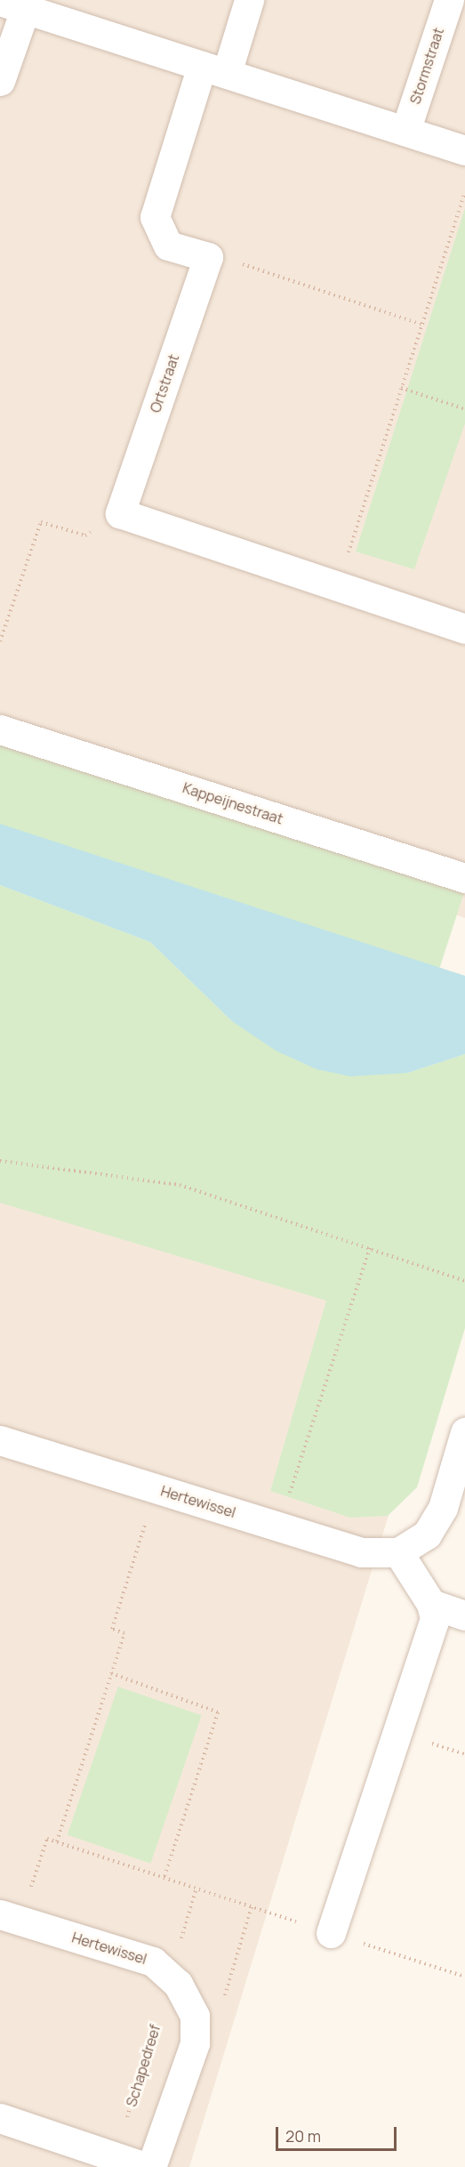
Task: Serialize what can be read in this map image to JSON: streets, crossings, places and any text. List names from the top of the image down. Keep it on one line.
{"streets":{"street":["Stormstraat","Ortstraat","Kappeijnestraat","Hertewissel"],"path":["Schapedreef"]},"crossings":[["Hertewissel","Schapedreef"]],"scale_bar":"20 m"}
